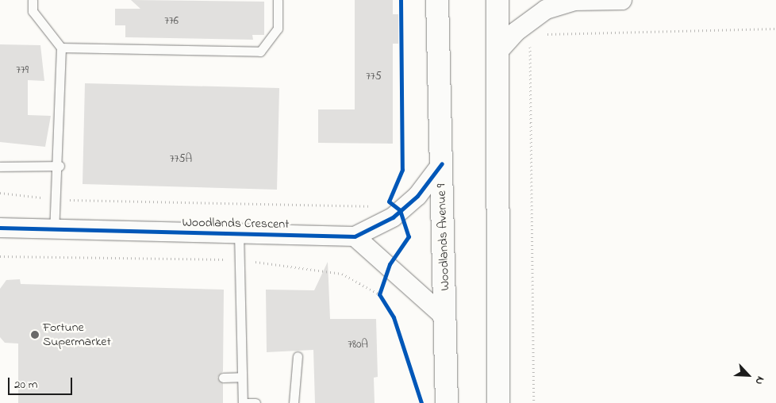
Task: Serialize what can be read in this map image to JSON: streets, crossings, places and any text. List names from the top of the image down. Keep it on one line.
{"streets":{"main road":["Woodlands Avenue 9"],"street":["Woodlands Crescent"]},"places":["Fortune Supermarket"],"house_numbers":["776","779","775","775A","780A"],"scale_bar":"20 m","north":"bottom right"}
